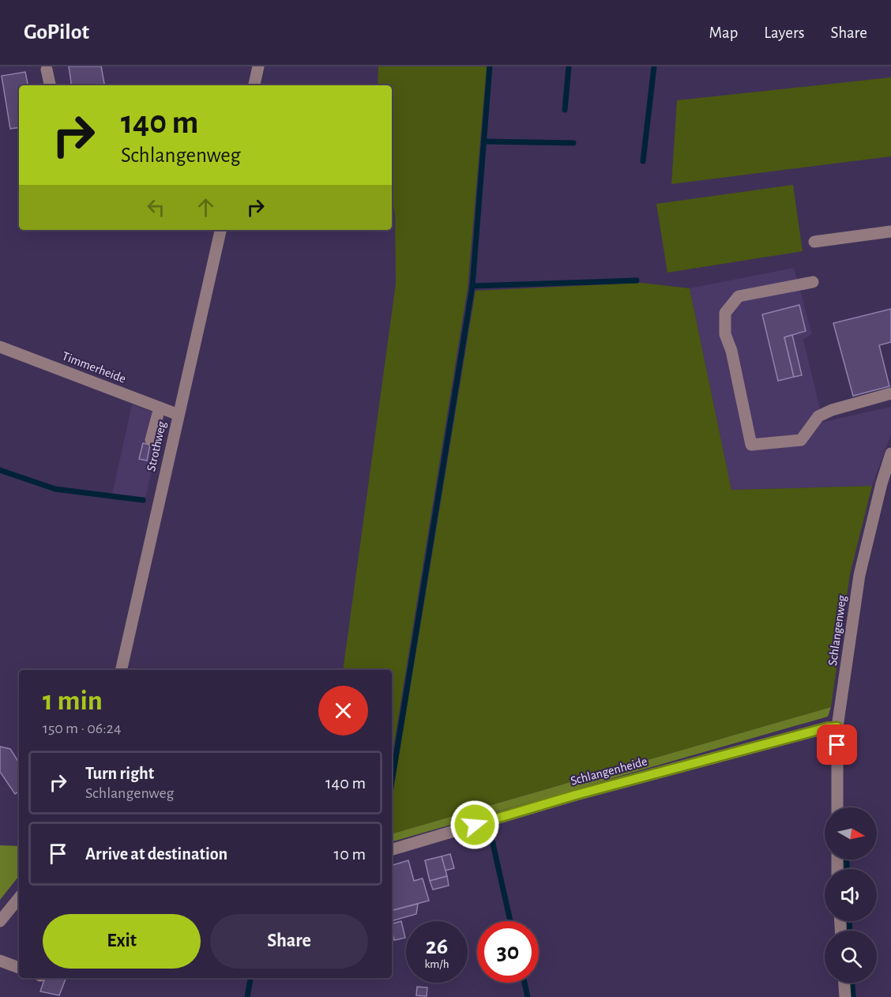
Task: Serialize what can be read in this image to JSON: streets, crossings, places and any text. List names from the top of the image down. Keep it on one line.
{"streets":{"street":["Timmerheide","Strothweg","Schlangenweg","Schlangenheide"]},"crossings":[["Timmerheide","Strothweg"],["Schlangenweg","Schlangenheide"]],"north":"right","page":{"header":"GoPilot","nav":["Map","Layers","Share"],"turn":["140 m","Schlangenweg"],"heading":["1 min","150 m · 06:24"],"list":[{"name":"Turn right","note":"Schlangenweg","value":"140 m"},{"name":"Arrive at destination","value":"10 m"}],"buttons":["Exit","Share"],"speed":"26 km/h","limit":"30"}}
